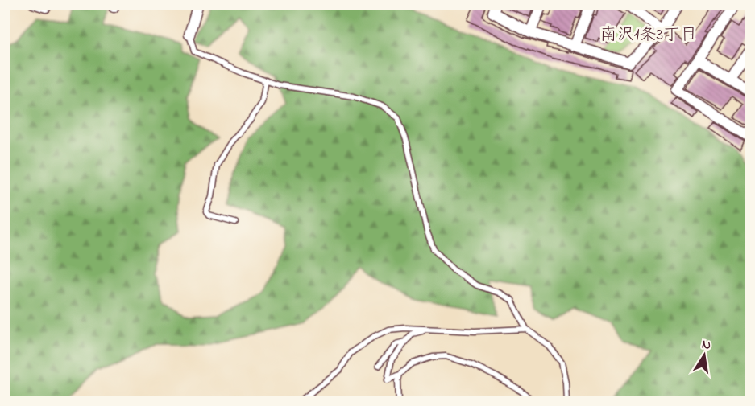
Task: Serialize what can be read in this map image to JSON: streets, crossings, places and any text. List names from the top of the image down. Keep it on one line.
{"districts":["南沢1条3丁目"],"north":"top"}
